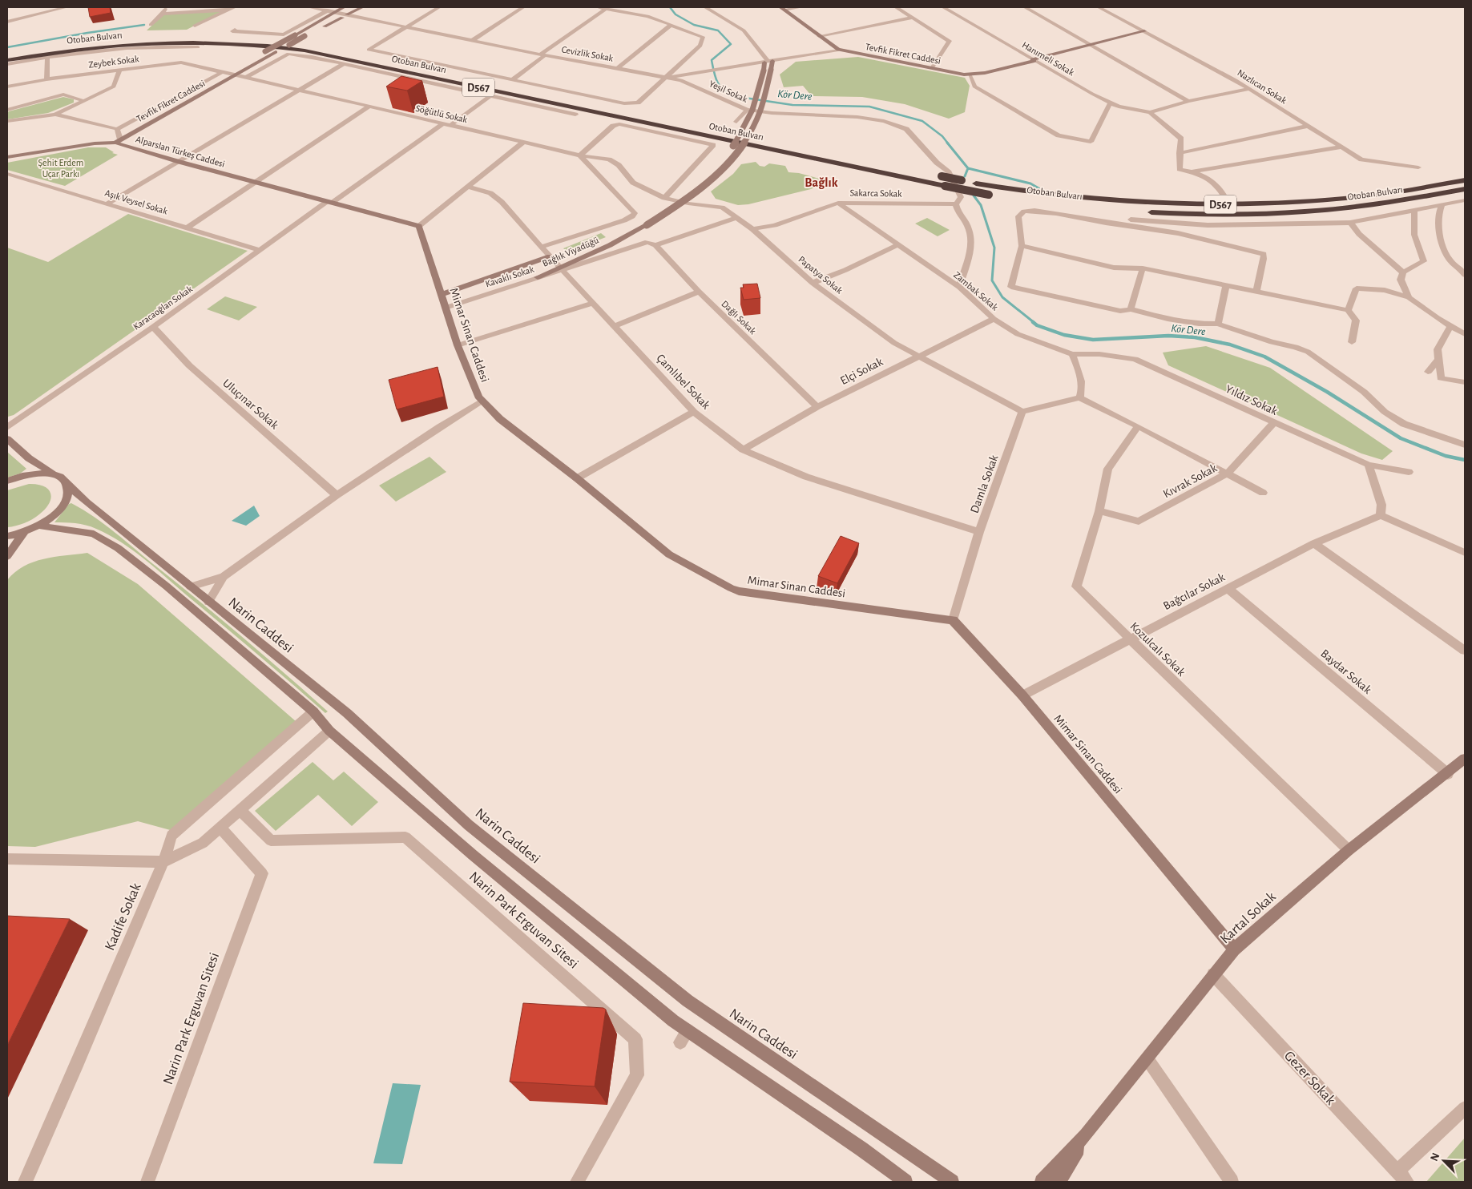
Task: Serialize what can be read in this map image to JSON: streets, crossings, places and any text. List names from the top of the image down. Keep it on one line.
{"streets":{"highway":["Otoban Bulvarı","D567"],"street":["Cevizlik Sokak","Tevfik Fikret Caddesi","Hanımeli Sokak","Zeybek Sokak","Nazlıcan Sokak","Yeşil Sokak","Söğütlü Sokak","Alparslan Türkeş Caddesi","Sakarca Sokak","Aşık Veysel Sokak","Bağlık Viyadüğü","Papatya Sokak","Kavaklı Sokak","Zambak Sokak","Karacaoğlan Sokak","Dağlı Sokak","Mimar Sinan Caddesi","Elçi Sokak","Çamlıbel Sokak","Yıldız Sokak","Uluçınar Sokak","Kıvrak Sokak","Damla Sokak","Bağcılar Sokak","Narin Caddesi","Kozulcalı Sokak","Baydar Sokak","Kadife Sokak","Kartal Sokak","Narin Park Erguvan Sitesi","Gezer Sokak"]},"crossings":[["Cevizlik Sokak","Tevfik Fikret Caddesi"],["Cevizlik Sokak","Yeşil Sokak"],["Cevizlik Sokak","Bağlık Viyadüğü"],["Tevfik Fikret Caddesi","Hanımeli Sokak"],["Tevfik Fikret Caddesi","Nazlıcan Sokak"],["Tevfik Fikret Caddesi","Söğütlü Sokak"],["Tevfik Fikret Caddesi","Alparslan Türkeş Caddesi"],["Zeybek Sokak","Söğütlü Sokak"],["Yeşil Sokak","Sakarca Sokak"],["Söğütlü Sokak","Papatya Sokak"],["Söğütlü Sokak","Karacaoğlan Sokak"],["Alparslan Türkeş Caddesi","Karacaoğlan Sokak"],["Alparslan Türkeş Caddesi","Mimar Sinan Caddesi"],["Sakarca Sokak","Papatya Sokak"],["Sakarca Sokak","Zambak Sokak"],["Aşık Veysel Sokak","Karacaoğlan Sokak"],["Bağlık Viyadüğü","Kavaklı Sokak"],["Bağlık Viyadüğü","Çamlıbel Sokak"],["Papatya Sokak","Elçi Sokak"],["Papatya Sokak","Damla Sokak"],["Kavaklı Sokak","Dağlı Sokak"],["Kavaklı Sokak","Mimar Sinan Caddesi"],["Kavaklı Sokak","Çamlıbel Sokak"],["Zambak Sokak","Elçi Sokak"],["Zambak Sokak","Yıldız Sokak"],["Karacaoğlan Sokak","Uluçınar Sokak"],["Dağlı Sokak","Elçi Sokak"],["Mimar Sinan Caddesi","Damla Sokak"],["Mimar Sinan Caddesi","Bağcılar Sokak"],["Mimar Sinan Caddesi","Kartal Sokak"],["Elçi Sokak","Çamlıbel Sokak"],["Çamlıbel Sokak","Damla Sokak"],["Yıldız Sokak","Kıvrak Sokak"],["Kıvrak Sokak","Kozulcalı Sokak"],["Bağcılar Sokak","Kozulcalı Sokak"],["Bağcılar Sokak","Baydar Sokak"],["Kozulcalı Sokak","Kartal Sokak"],["Baydar Sokak","Kartal Sokak"],["Kartal Sokak","Gezer Sokak"]],"districts":["Bağlık"],"water":["Kör Dere"],"parks":["Şehit Erdem Uçar Parkı"],"north":"top left"}
